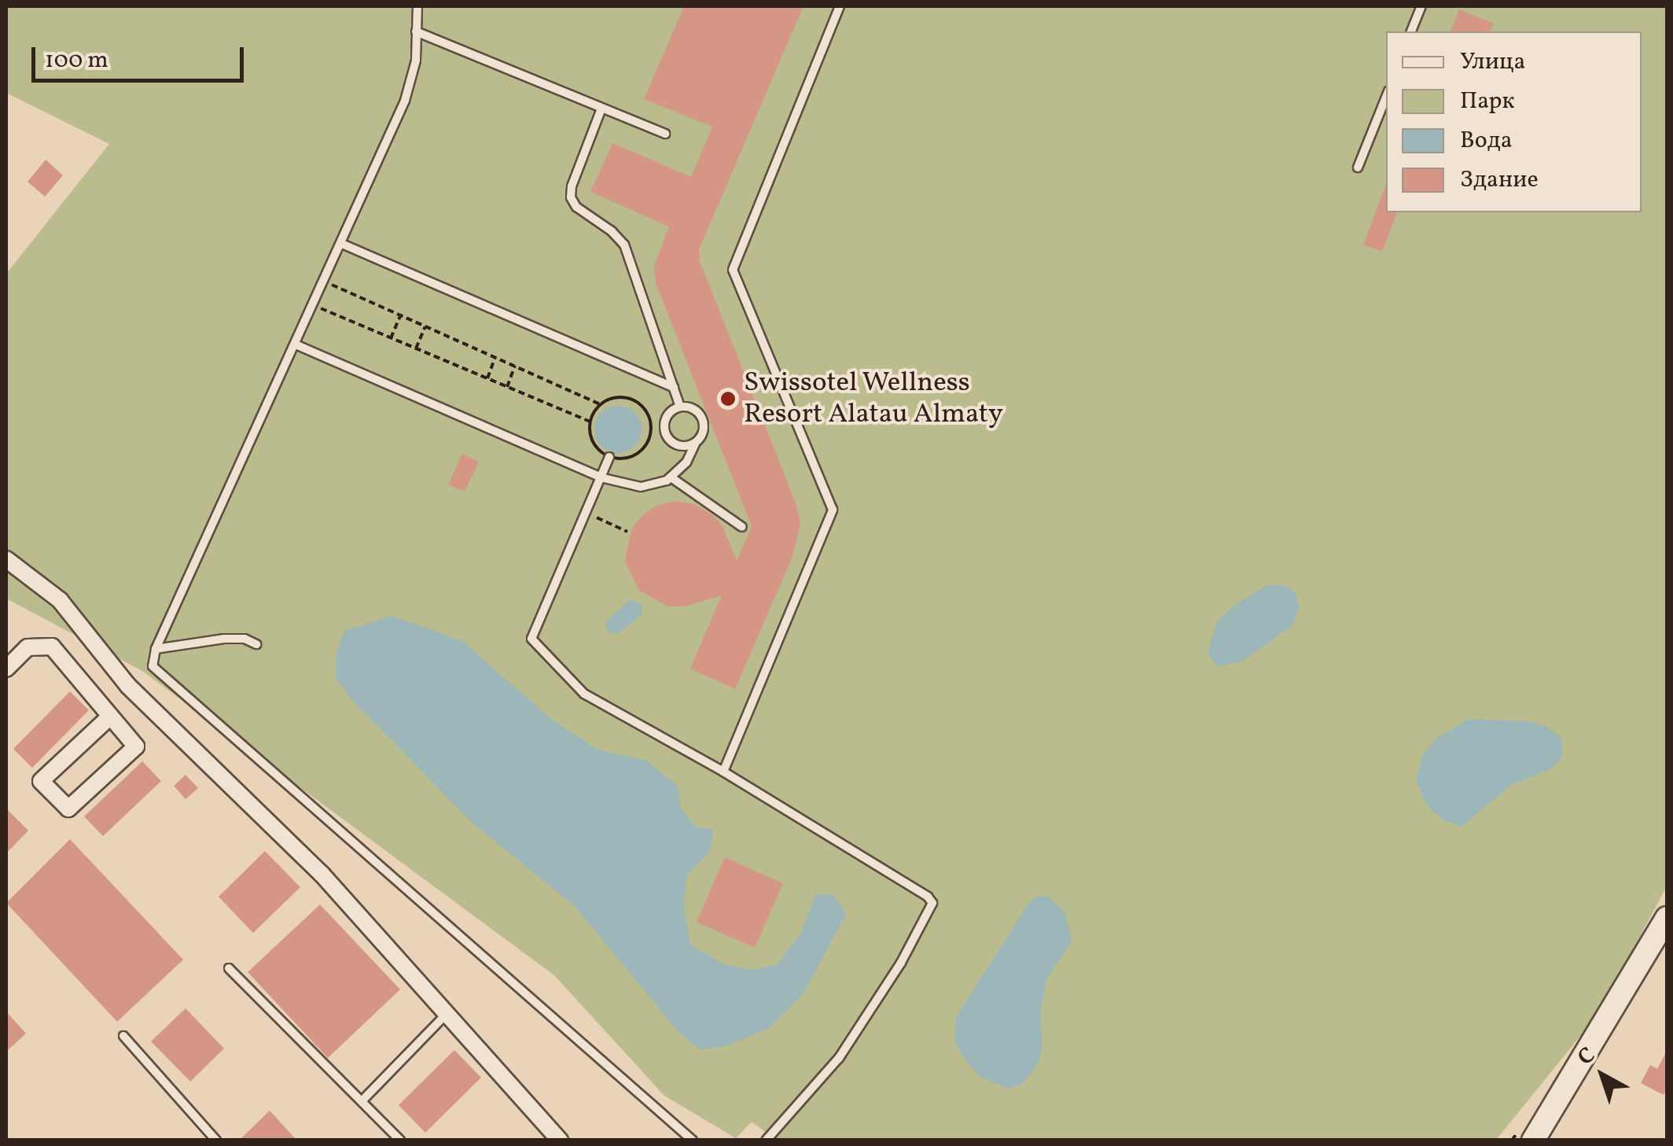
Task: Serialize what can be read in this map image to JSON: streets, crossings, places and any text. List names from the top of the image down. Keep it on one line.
{"places":["Swissotel Wellness Resort Alatau Almaty"],"legend":["Улица","Парк","Вода","Здание"],"scale_bar":"100 m","north":"top left"}
